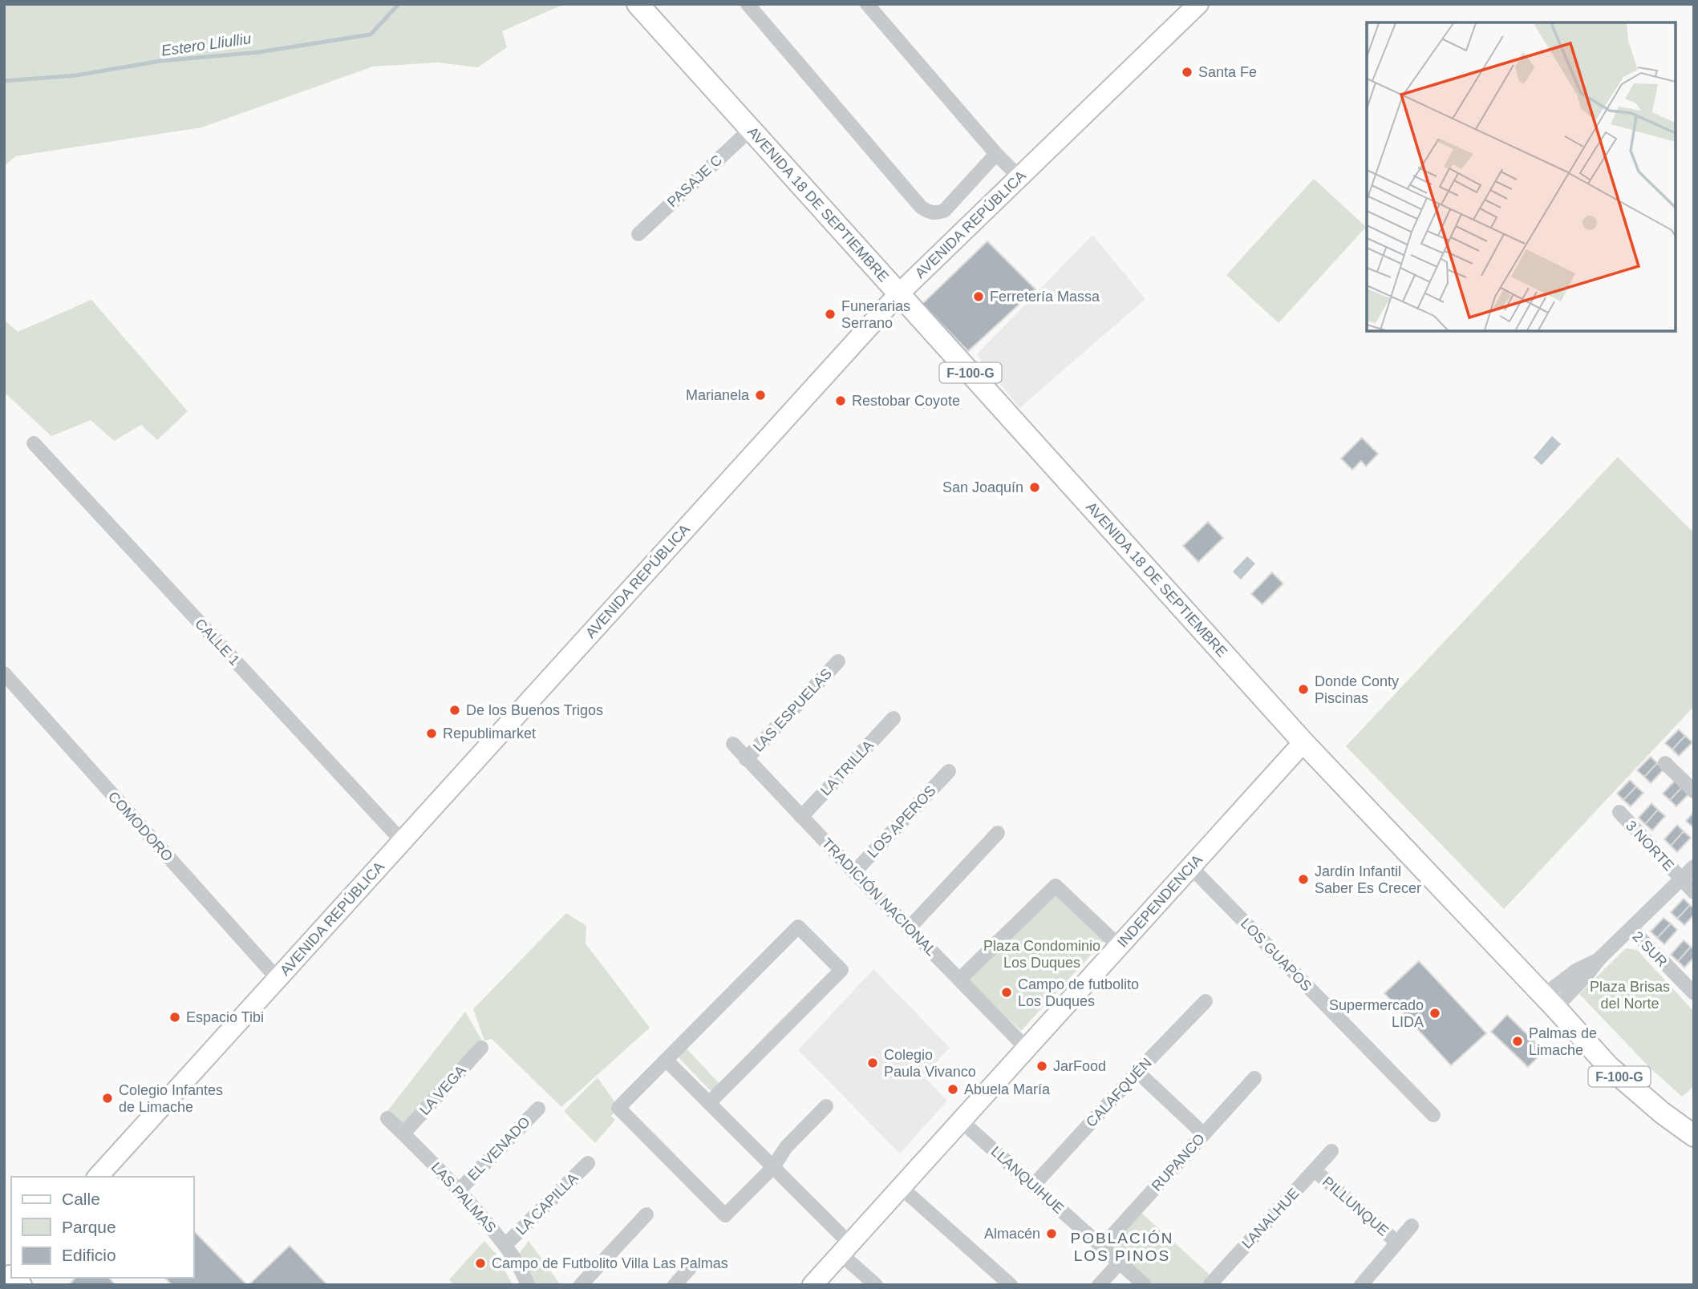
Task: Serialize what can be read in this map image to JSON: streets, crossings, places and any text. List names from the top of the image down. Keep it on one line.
{"streets":{"main road":["AVENIDA 18 DE SEPTIEMBRE","AVENIDA REPÚBLICA","F-100-G","INDEPENDENCIA"],"street":["PASAJE C","CALLE 1","LAS ESPUELAS","LA TRILLA","LOS APEROS","COMODORO","3 NORTE","TRADICIÓN NACIONAL","2 SUR","LOS GUAPOS","LA VEGA","CALAFQUÉN","EL VENADO","RUPANCO","LLANQUIHUE","LAS PALMAS","LA CAPILLA","PILLUNQUE","LANALHUE"]},"crossings":[["PASAJE C","AVENIDA 18 DE SEPTIEMBRE"],["AVENIDA 18 DE SEPTIEMBRE","AVENIDA REPÚBLICA"],["AVENIDA 18 DE SEPTIEMBRE","INDEPENDENCIA"],["AVENIDA REPÚBLICA","CALLE 1"],["AVENIDA REPÚBLICA","COMODORO"],["LAS ESPUELAS","TRADICIÓN NACIONAL"],["LA TRILLA","TRADICIÓN NACIONAL"],["LOS APEROS","TRADICIÓN NACIONAL"],["TRADICIÓN NACIONAL","INDEPENDENCIA"],["INDEPENDENCIA","LOS GUAPOS"],["INDEPENDENCIA","LLANQUIHUE"],["LA VEGA","LAS PALMAS"],["CALAFQUÉN","LLANQUIHUE"],["EL VENADO","LAS PALMAS"],["RUPANCO","LLANQUIHUE"],["LAS PALMAS","LA CAPILLA"],["PILLUNQUE","LANALHUE"]],"districts":["POBLACIÓN LOS PINOS"],"water":["Estero Lliulliu"],"parks":["Plaza Condominio Los Duques","Plaza Brisas del Norte"],"places":["Santa Fe","Ferretería Massa","Funerarias Serrano","Marianela","Restobar Coyote","San Joaquín","Donde Conty Piscinas","De los Buenos Trigos","Republimarket","Jardín Infantil Saber Es Crecer","Campo de futbolito Los Duques","Supermercado LIDA","Espacio Tibi","Palmas de Limache","Colegio Paula Vivanco","JarFood","Abuela María","Colegio Infantes de Limache","Almacén","Campo de Futbolito Villa Las Palmas"],"legend":["Calle","Parque","Edificio"]}
